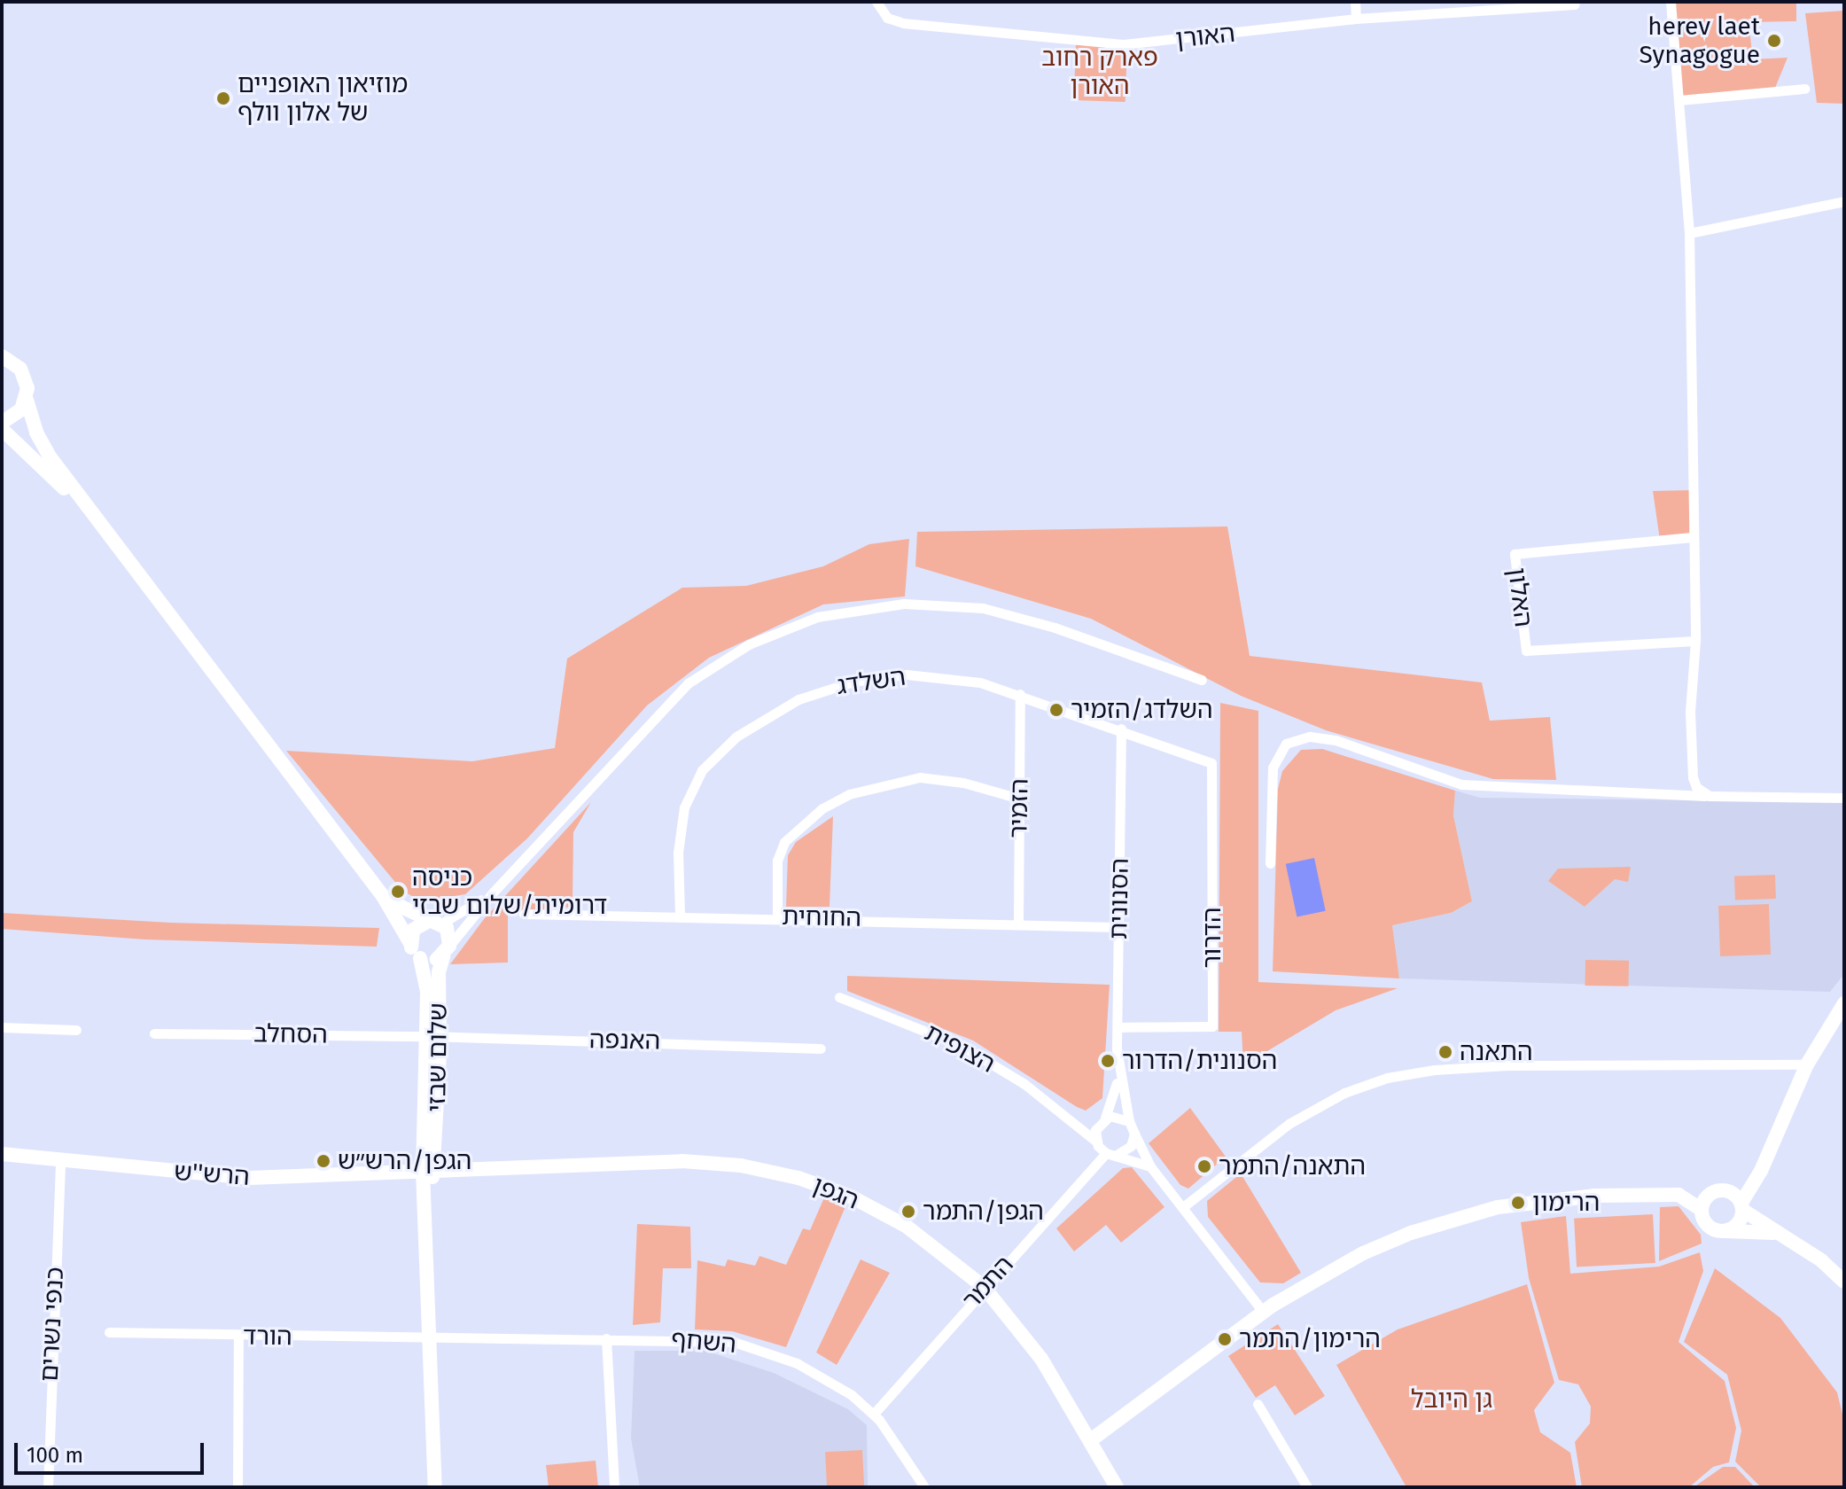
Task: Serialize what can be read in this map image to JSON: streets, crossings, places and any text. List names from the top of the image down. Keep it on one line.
{"streets":{"street":["האורן","האלון","השלדג","הזמיר","הסנונית","החוחית","הדרור","הסחלב","האנפה","הצופית","שלום שבזי","הרש''ש","הגפן","התמר","כנפי נשרים","הורד","השחף"]},"crossings":[["השלדג","הזמיר"],["השלדג","הסנונית"],["השלדג","החוחית"],["השלדג","הדרור"],["הזמיר","החוחית"],["הסנונית","החוחית"],["הסנונית","הדרור"],["הסנונית","הצופית"],["הסנונית","התמר"],["הסחלב","האנפה"],["הסחלב","שלום שבזי"],["האנפה","שלום שבזי"],["הצופית","התמר"],["שלום שבזי","הרש''ש"],["שלום שבזי","הגפן"],["שלום שבזי","הורד"],["שלום שבזי","השחף"],["הרש''ש","הגפן"],["הרש''ש","כנפי נשרים"],["הגפן","התמר"],["התמר","השחף"],["הורד","השחף"]],"parks":["פארק רחוב האורן","גן היובל"],"places":["herev laet Synagogue","מוזיאון האופניים של אלון וולף","השלדג/הזמיר","כניסה דרומית/שלום שבזי","התאנה","הסנונית/הדרור","הגפן/הרש״ש","התאנה/התמר","הרימון","הגפן/התמר","הרימון/התמר"],"scale_bar":"100 m"}
